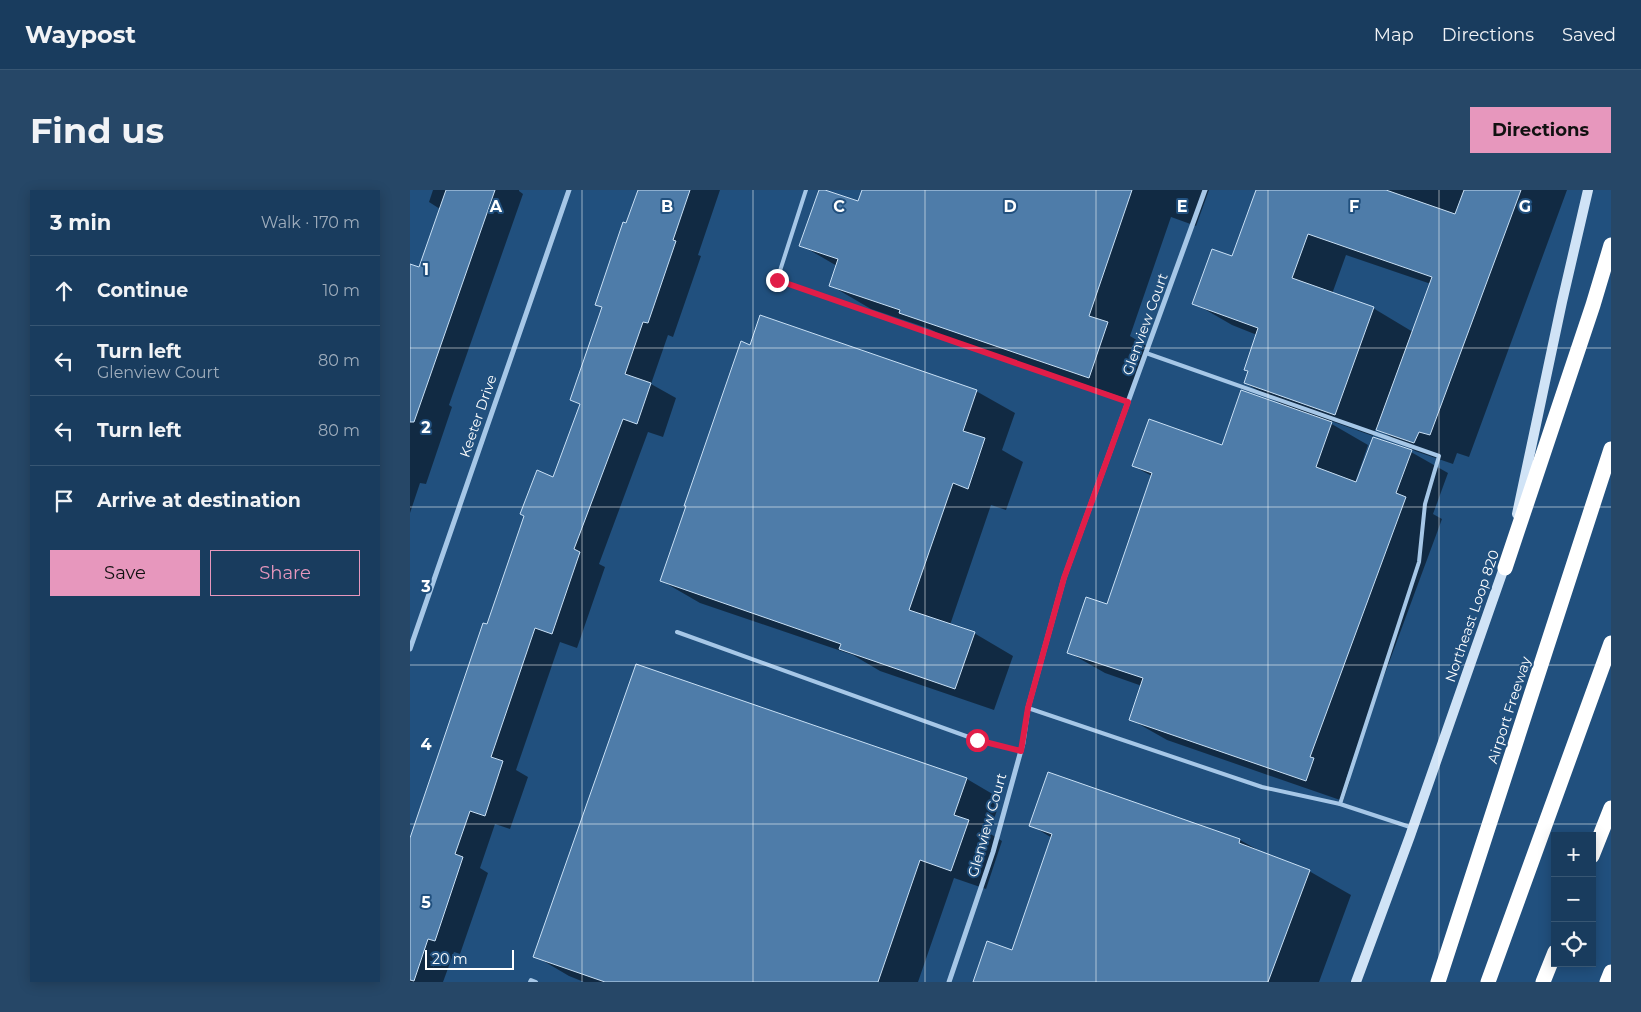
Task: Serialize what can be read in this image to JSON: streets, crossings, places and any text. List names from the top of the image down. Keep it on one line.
{"streets":{"highway":["Airport Freeway"],"main road":["Northeast Loop 820"],"street":["Glenview Court","Keeter Drive"]},"scale_bar":"20 m","page":{"header":"Waypost","nav":["Map","Directions","Saved"],"buttons":["Directions",["Save","Share"]],"title":"Find us","heading":["3 min","Walk · 170 m"],"list":[["Continue","10 m"],["Turn left","Glenview Court","80 m"],["Turn left","80 m"],"Arrive at destination"],"map_buttons":["+","−"],"scale":"20 m"},"grid":{"columns":["A","B","C","D","E","F","G"],"rows":["1","2","3","4","5"]}}
